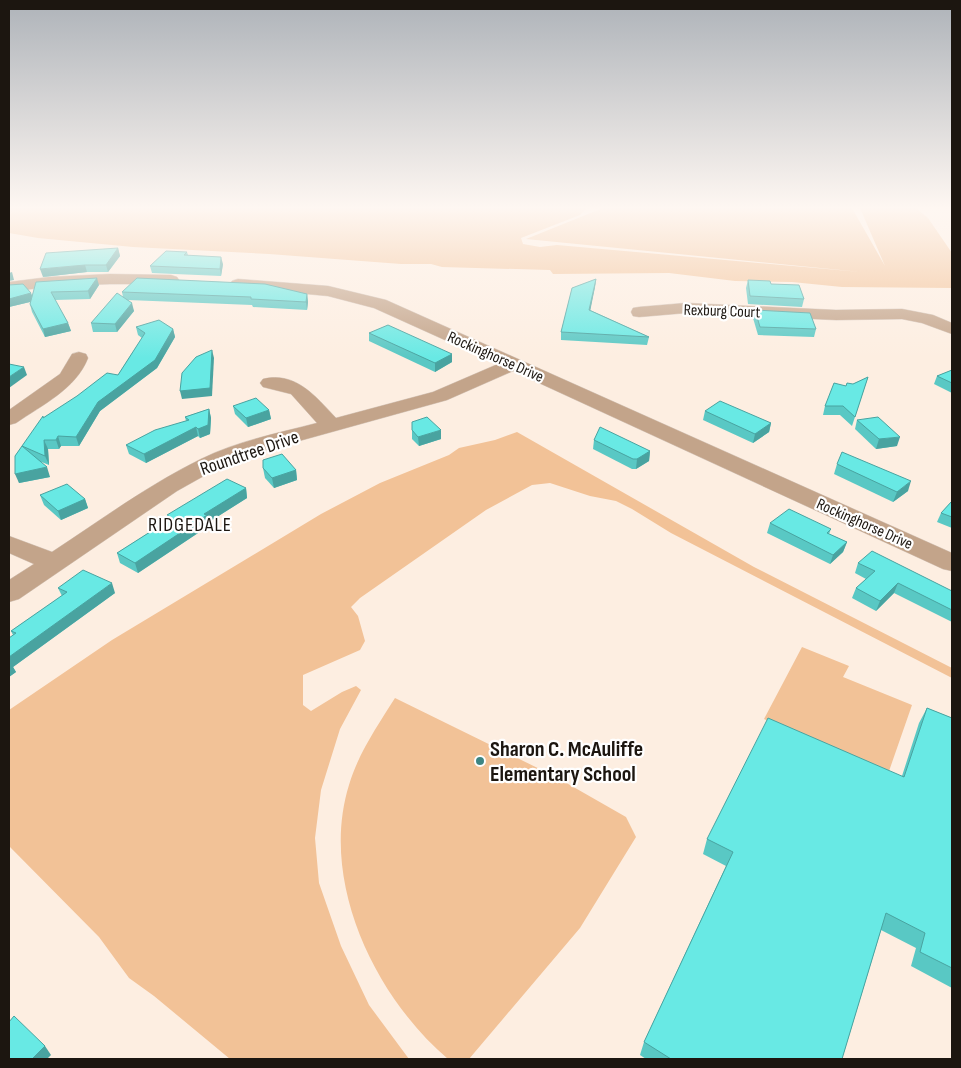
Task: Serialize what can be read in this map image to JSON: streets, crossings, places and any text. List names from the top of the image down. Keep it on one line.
{"streets":{"street":["Rexburg Court","Rockinghorse Drive","Roundtree Drive"]},"crossings":[["Rockinghorse Drive","Roundtree Drive"]],"districts":["RIDGEDALE"],"places":["Sharon C. McAuliffe Elementary School"]}
